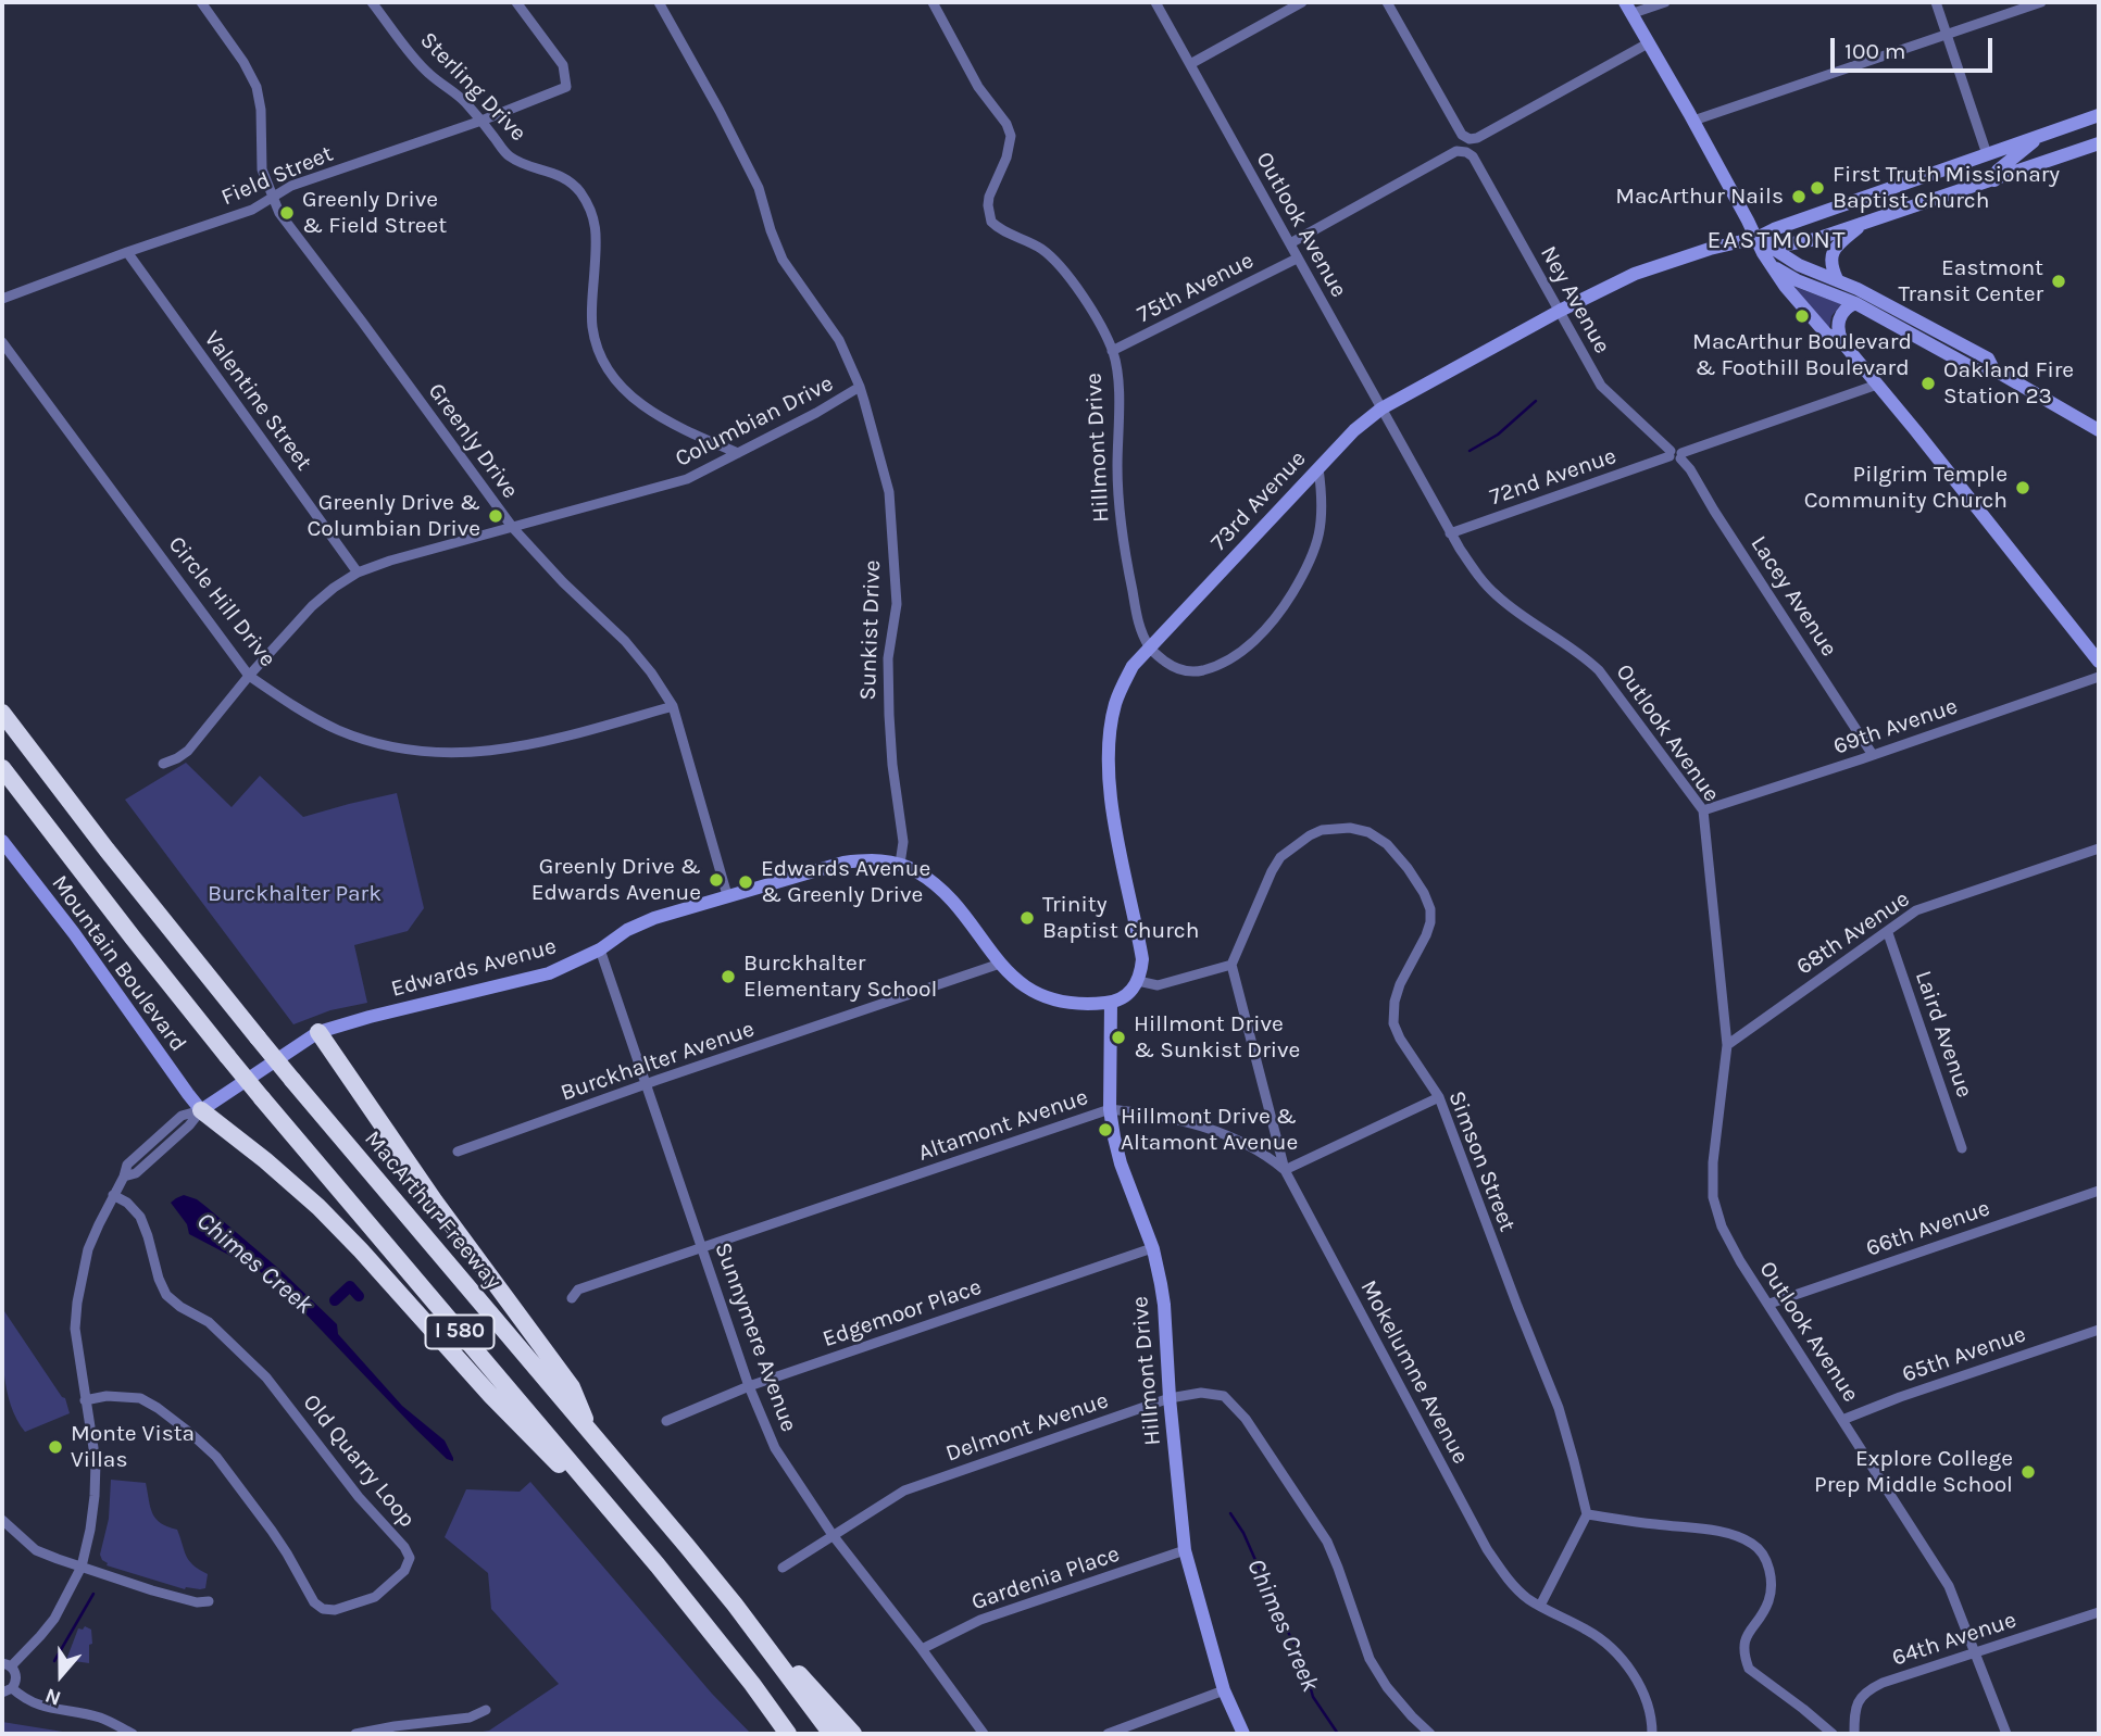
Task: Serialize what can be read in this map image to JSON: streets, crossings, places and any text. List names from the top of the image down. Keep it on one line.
{"streets":{"highway":["MacArthur Freeway","I 580"],"main road":["Hillmont Drive","73rd Avenue","Mountain Boulevard","Edwards Avenue"],"street":["Sterling Drive","Field Street","Outlook Avenue","75th Avenue","Ney Avenue","Valentine Street","Columbian Drive","Greenly Drive","72nd Avenue","Lacey Avenue","Circle Hill Drive","Sunkist Drive","69th Avenue","68th Avenue","Laird Avenue","Burckhalter Avenue","Altamont Avenue","Simson Street","66th Avenue","Edgemoor Place","Sunnymere Avenue","65th Avenue","Mokelumne Avenue","Delmont Avenue","Old Quarry Loop","Gardenia Place","64th Avenue"]},"crossings":[["Sterling Drive","Field Street"],["Sterling Drive","Columbian Drive"],["Field Street","Valentine Street"],["Field Street","Greenly Drive"],["Outlook Avenue","75th Avenue"],["Outlook Avenue","Ney Avenue"],["Outlook Avenue","72nd Avenue"],["Outlook Avenue","73rd Avenue"],["Outlook Avenue","69th Avenue"],["Outlook Avenue","68th Avenue"],["Outlook Avenue","66th Avenue"],["Outlook Avenue","65th Avenue"],["Outlook Avenue","64th Avenue"],["75th Avenue","Hillmont Drive"],["Ney Avenue","72nd Avenue"],["Ney Avenue","73rd Avenue"],["Ney Avenue","Lacey Avenue"],["Valentine Street","Columbian Drive"],["Columbian Drive","Greenly Drive"],["Columbian Drive","Circle Hill Drive"],["Columbian Drive","Sunkist Drive"],["Greenly Drive","Circle Hill Drive"],["Greenly Drive","Edwards Avenue"],["Hillmont Drive","73rd Avenue"],["Hillmont Drive","Altamont Avenue"],["Hillmont Drive","Edgemoor Place"],["Hillmont Drive","Delmont Avenue"],["Hillmont Drive","Gardenia Place"],["72nd Avenue","Lacey Avenue"],["Lacey Avenue","69th Avenue"],["Sunkist Drive","Edwards Avenue"],["68th Avenue","Laird Avenue"],["Mountain Boulevard","Edwards Avenue"],["Edwards Avenue","Sunnymere Avenue"],["Burckhalter Avenue","Sunnymere Avenue"],["Altamont Avenue","Sunnymere Avenue"],["Altamont Avenue","Mokelumne Avenue"],["Simson Street","Mokelumne Avenue"],["Edgemoor Place","Sunnymere Avenue"],["Sunnymere Avenue","Delmont Avenue"],["Sunnymere Avenue","Gardenia Place"]],"districts":["EASTMONT"],"water":["Chimes Creek"],"parks":["Burckhalter Park"],"places":["First Truth Missionary Baptist Church","MacArthur Nails","Greenly Drive & Field Street","Eastmont Transit Center","MacArthur Boulevard & Foothill Boulevard","Oakland Fire Station 23","Pilgrim Temple Community Church","Greenly Drive & Columbian Drive","Greenly Drive & Edwards Avenue","Edwards Avenue & Greenly Drive","Trinity Baptist Church","Burckhalter Elementary School","Hillmont Drive & Sunkist Drive","Hillmont Drive & Altamont Avenue","Monte Vista Villas","Explore College Prep Middle School"],"scale_bar":"100 m","north":"bottom"}
